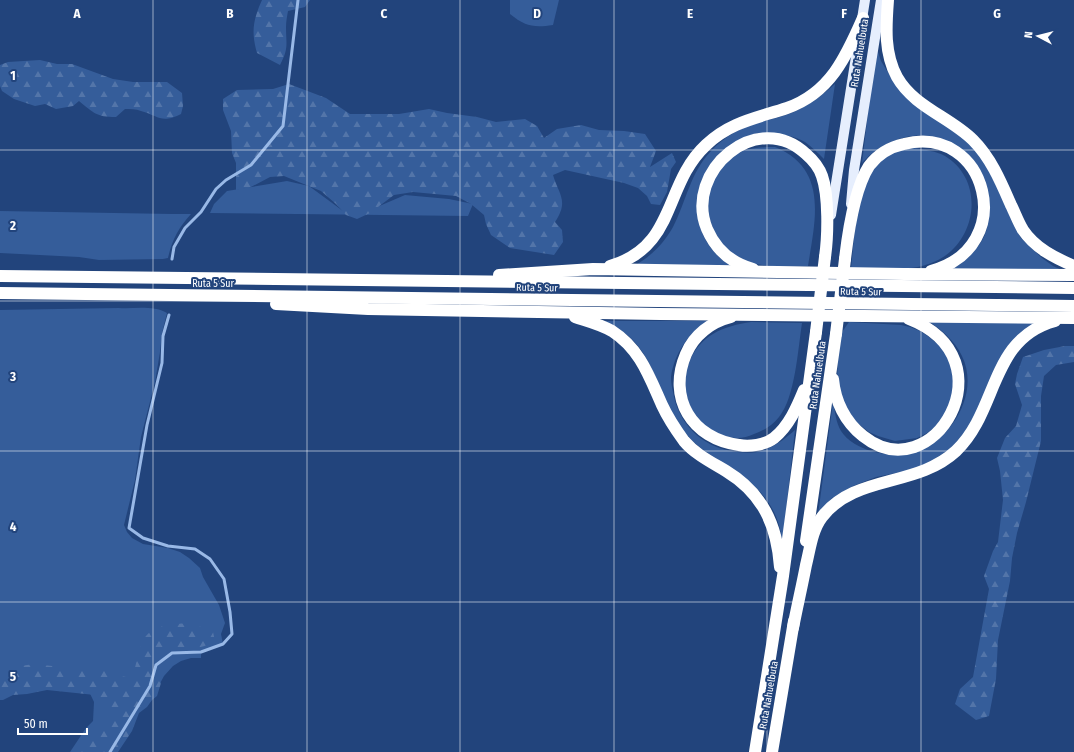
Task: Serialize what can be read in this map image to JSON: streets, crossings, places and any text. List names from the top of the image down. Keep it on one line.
{"streets":{"highway":["Ruta Nahuelbuta","Ruta 5 Sur"]},"scale_bar":"50 m","north":"left","grid":{"columns":["A","B","C","D","E","F","G"],"rows":["1","2","3","4","5"]}}
